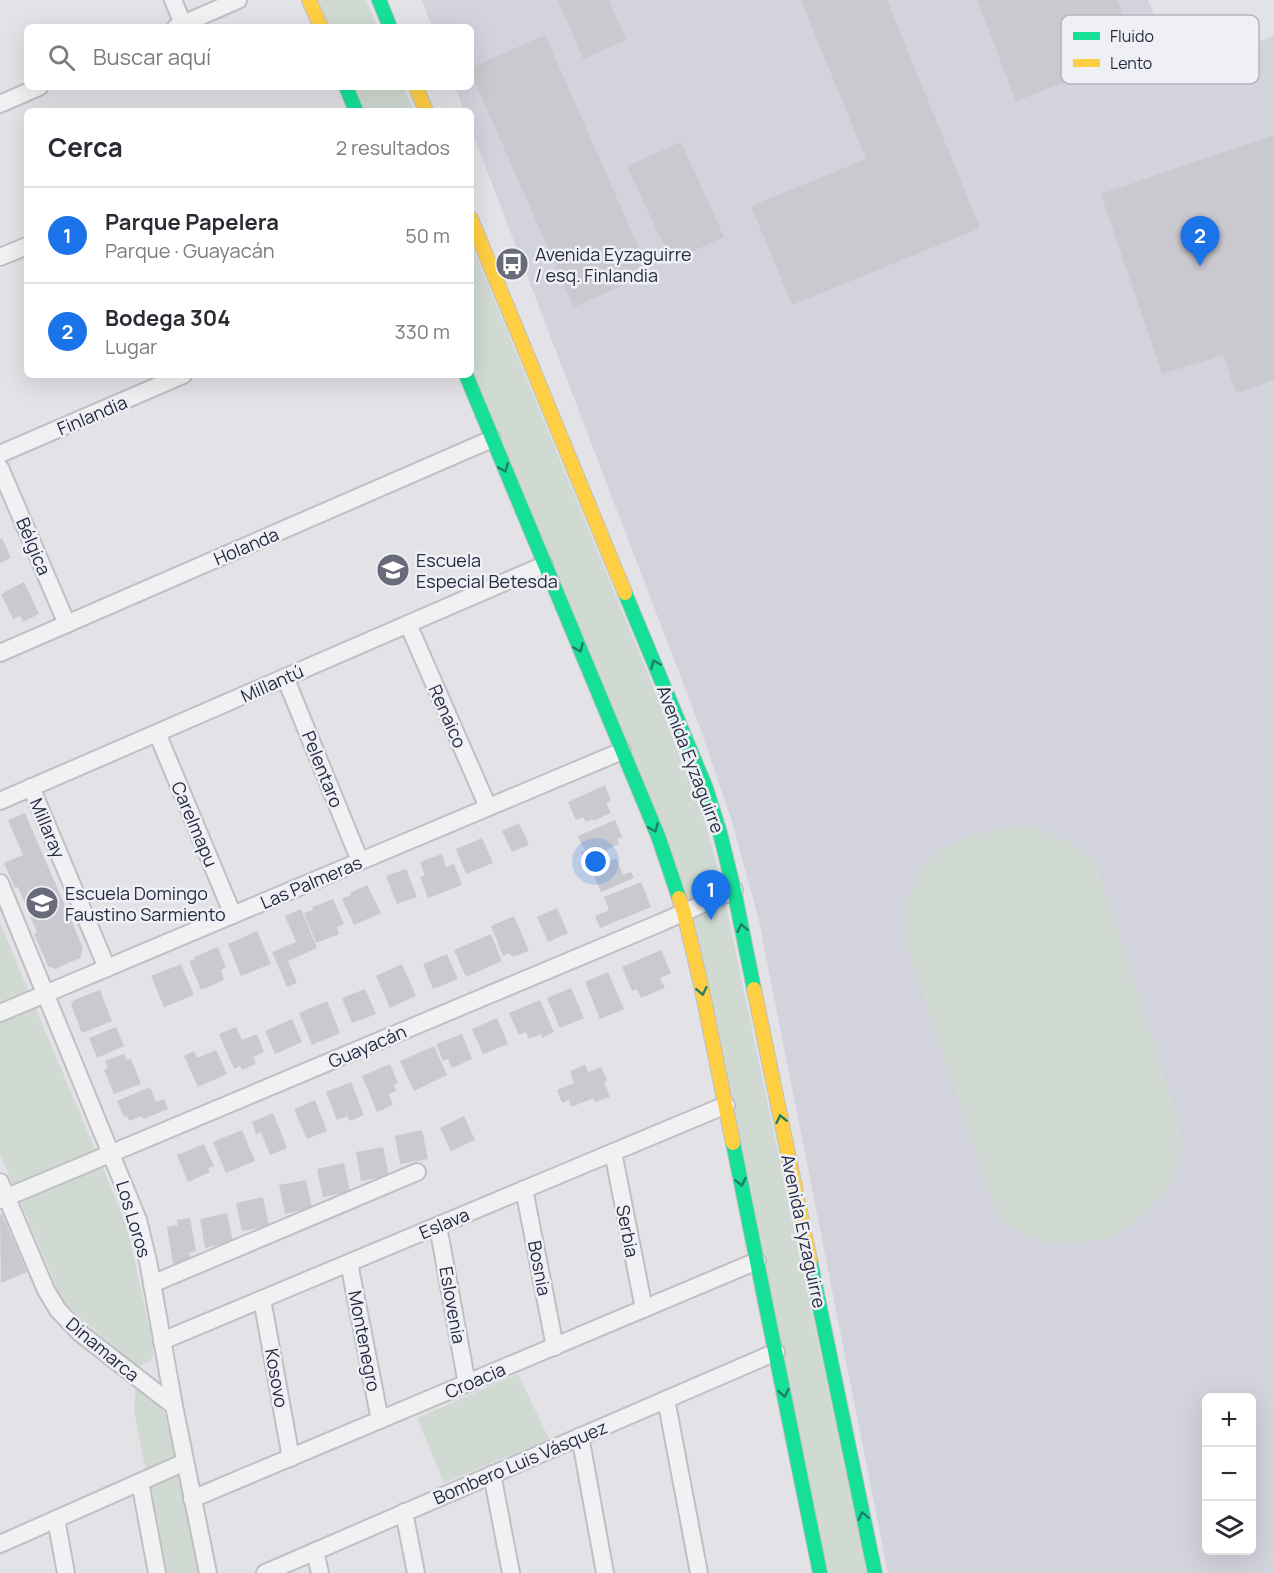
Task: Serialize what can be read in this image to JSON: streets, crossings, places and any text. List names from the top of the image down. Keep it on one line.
{"streets":{"main road":["Avenida Eyzaguirre"],"street":["Finlandia","Bélgica","Holanda","Millantú","Renaico","Pelentaro","Carelmapu","Millaray","Las Palmeras","Guayacán","Los Loros","Eslava","Serbia","Bosnia","Eslovenia","Montenegro","Dinamarca","Kosovo","Croacia","Bombero Luis Vásquez"]},"crossings":[["Bélgica","Holanda"],["Millantú","Renaico"],["Millantú","Pelentaro"],["Millantú","Carelmapu"],["Millantú","Millaray"],["Renaico","Las Palmeras"],["Avenida Eyzaguirre","Guayacán"],["Pelentaro","Las Palmeras"],["Carelmapu","Las Palmeras"],["Millaray","Las Palmeras"],["Las Palmeras","Los Loros"],["Guayacán","Los Loros"],["Guayacán","Dinamarca"],["Los Loros","Eslava"],["Los Loros","Dinamarca"],["Los Loros","Croacia"],["Eslava","Serbia"],["Eslava","Bosnia"],["Eslava","Eslovenia"],["Eslava","Montenegro"],["Eslava","Kosovo"],["Serbia","Croacia"],["Bosnia","Croacia"],["Eslovenia","Croacia"],["Montenegro","Croacia"],["Kosovo","Croacia"]],"places":{"bus stop":["Avenida Eyzaguirre / esq. Finlandia"],"school or university":["Escuela Especial Betesda","Escuela Domingo Faustino Sarmiento"]},"legend":["Fluido","Lento"],"page":{"search":"Buscar aquí","heading":["Cerca","2 resultados"],"list":[{"mark":"1","name":"Parque Papelera","note":"Parque · Guayacán","value":"50 m"},{"mark":"2","name":"Bodega 304","note":"Lugar","value":"330 m"}],"pins":["2","1"],"map_buttons":["+","−"]}}
